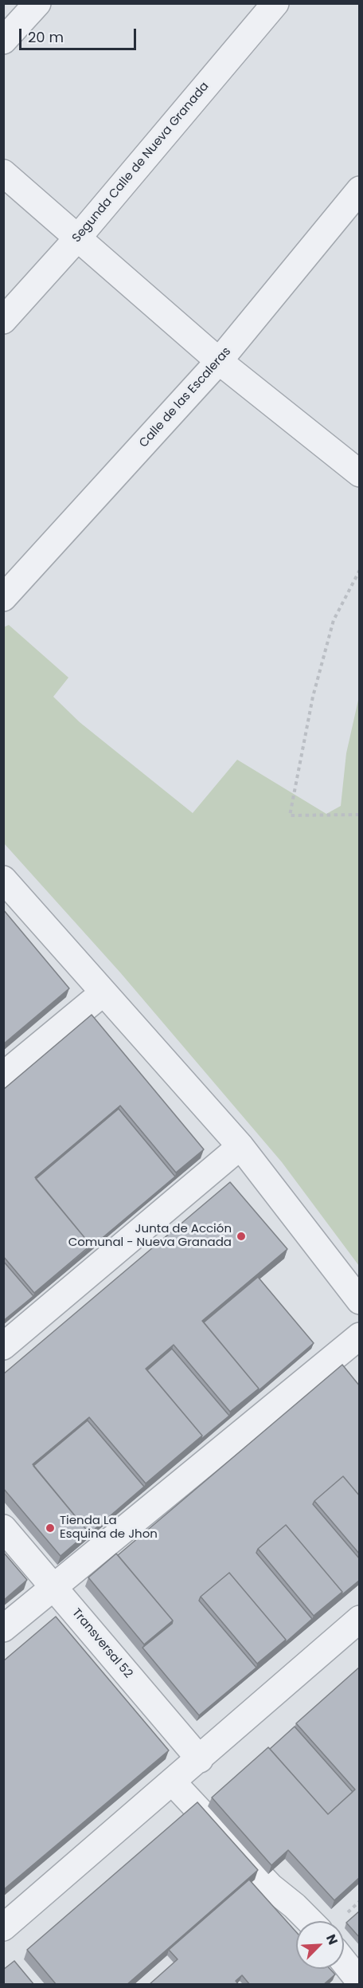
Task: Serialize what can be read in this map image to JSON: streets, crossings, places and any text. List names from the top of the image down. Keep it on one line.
{"streets":{"street":["Segunda Calle de Nueva Granada","Calle de las Escaleras","Transversal 52"]},"places":["Junta de Acción Comunal - Nueva Granada","Tienda La Esquina de Jhon"],"scale_bar":"20 m","north":"top right"}
